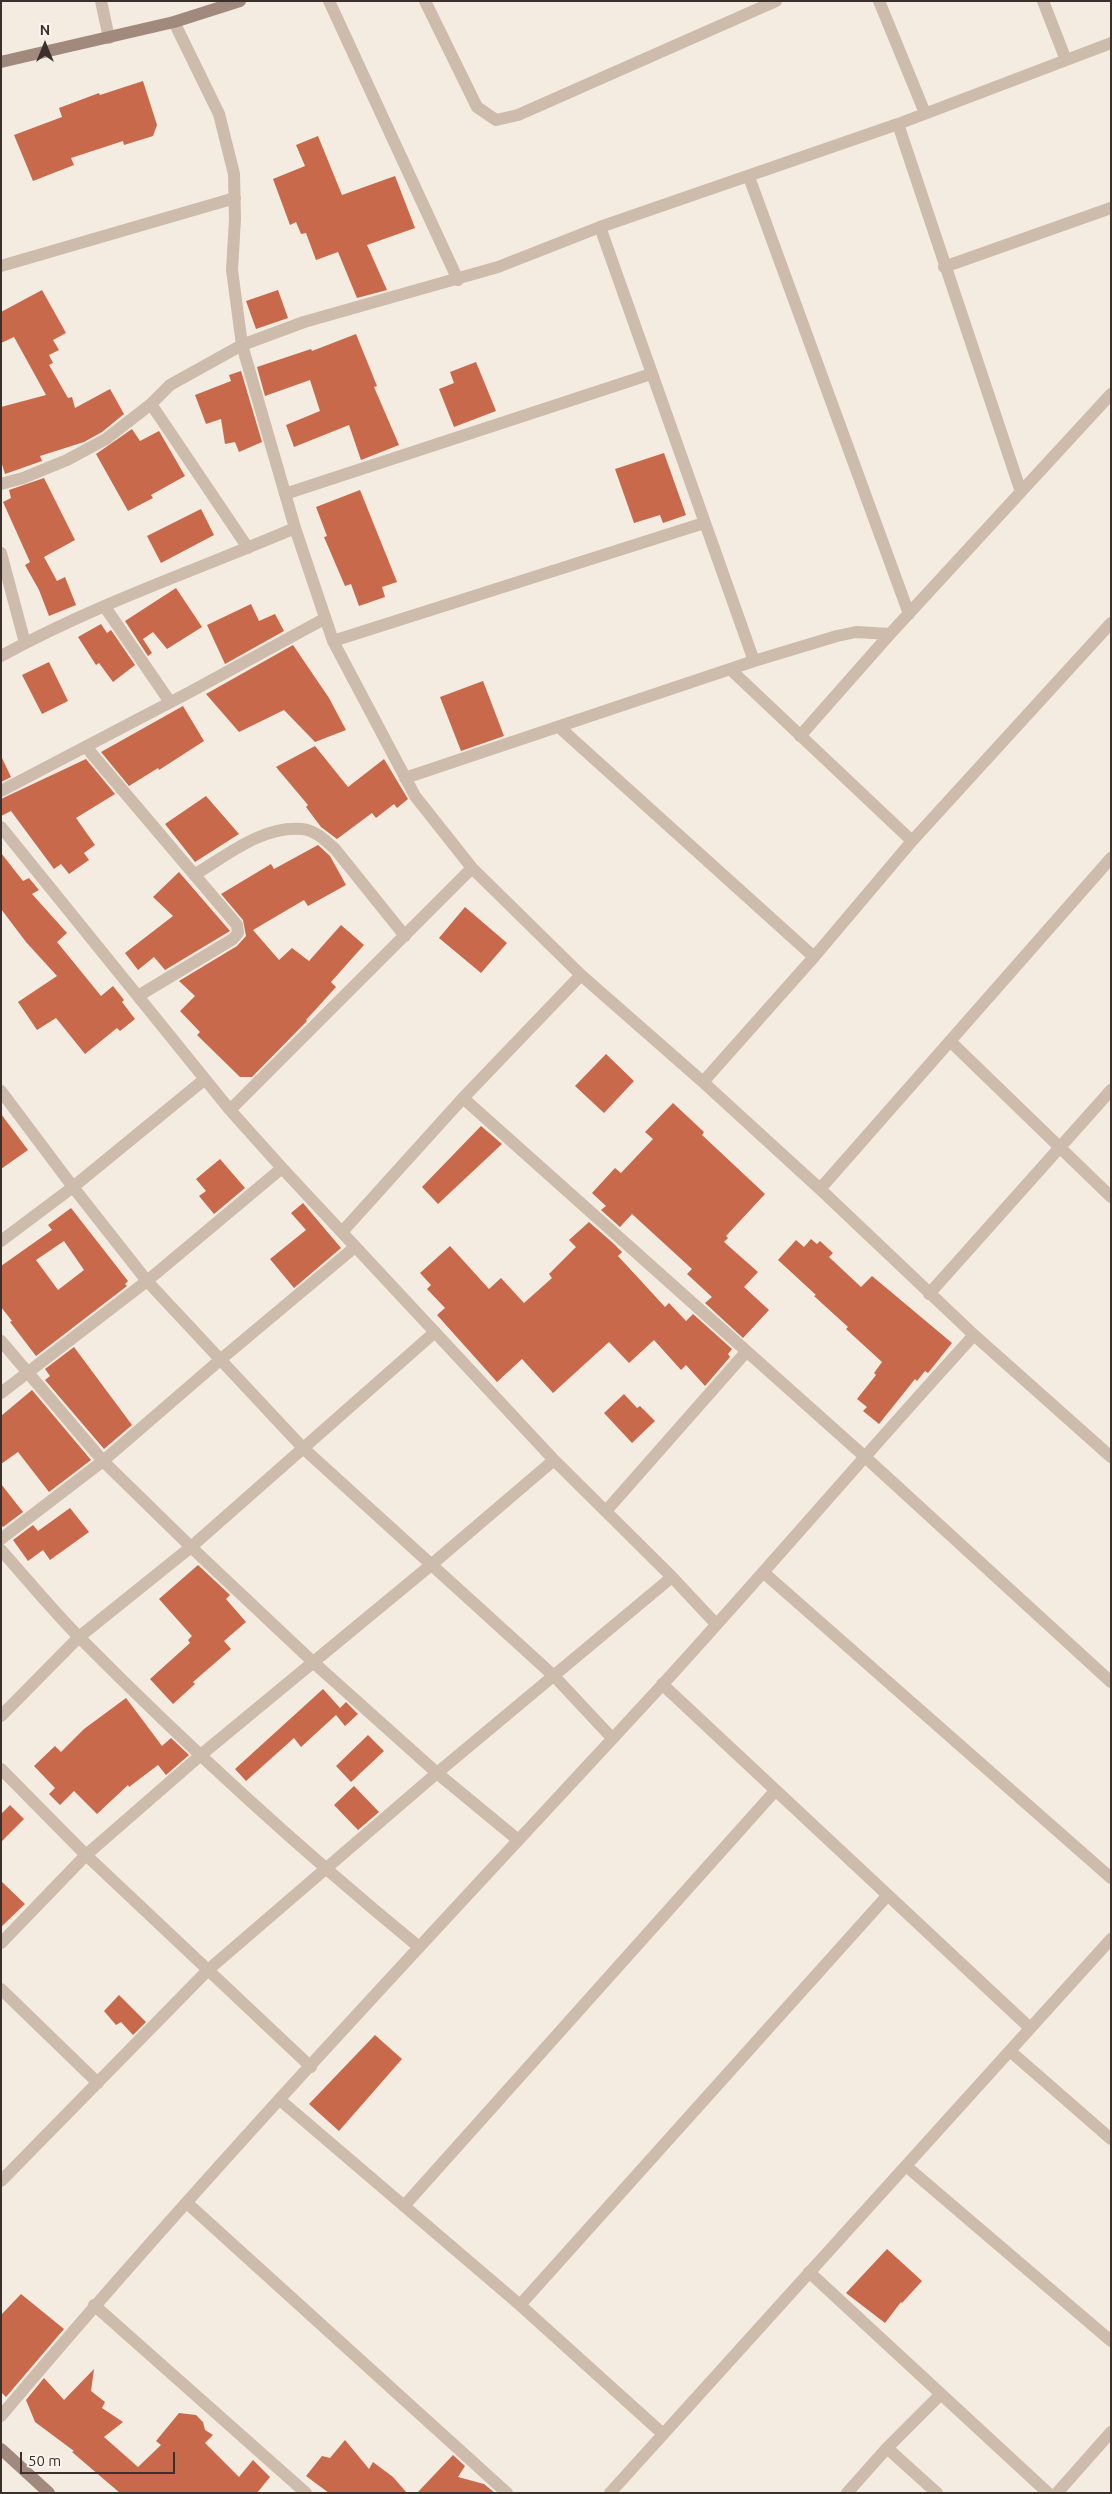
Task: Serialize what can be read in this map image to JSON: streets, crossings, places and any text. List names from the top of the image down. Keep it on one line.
{"scale_bar":"50 m","north":"top"}
